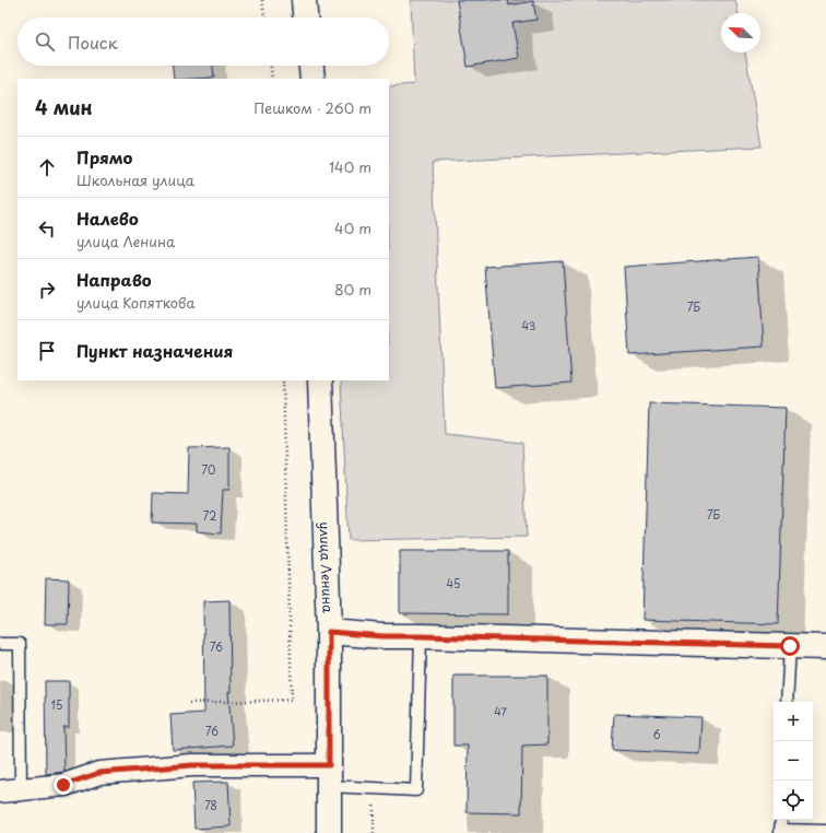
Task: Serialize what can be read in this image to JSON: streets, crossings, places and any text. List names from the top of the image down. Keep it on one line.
{"streets":{"street":["улица Ленина"]},"house_numbers":["7Б","43","70","7Б","72","45","76","15","47","76","6","78"],"north":"top left","page":{"search":"Поиск","heading":["4 мин","Пешком · 260 m"],"list":[["Прямо","Школьная улица","140 m"],["Налево","улица Ленина","40 m"],["Направо","улица Копяткова","80 m"],"Пункт назначения"],"map_buttons":["+","−"]}}
